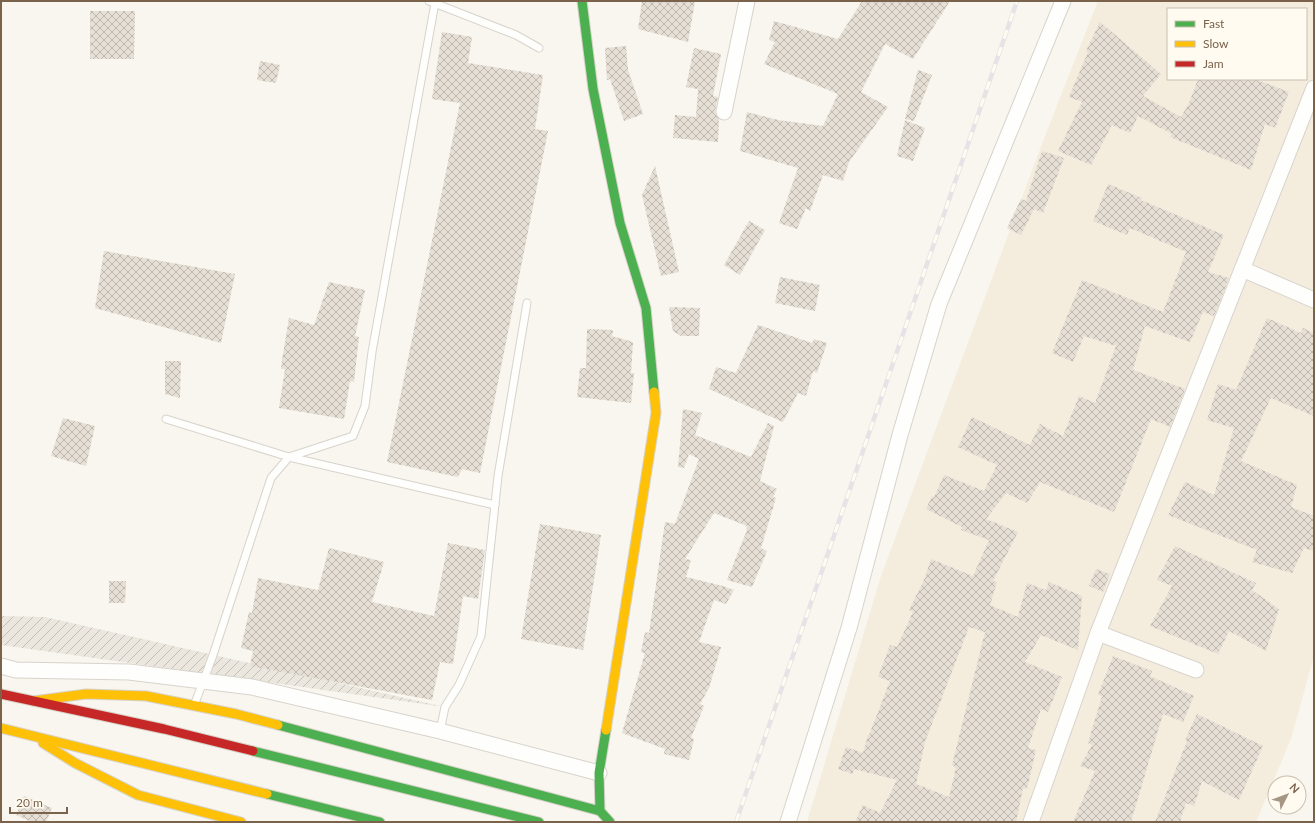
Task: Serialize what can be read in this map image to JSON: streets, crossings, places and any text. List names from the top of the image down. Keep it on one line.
{"legend":["Fast","Slow","Jam"],"scale_bar":"20 m","north":"top right"}
